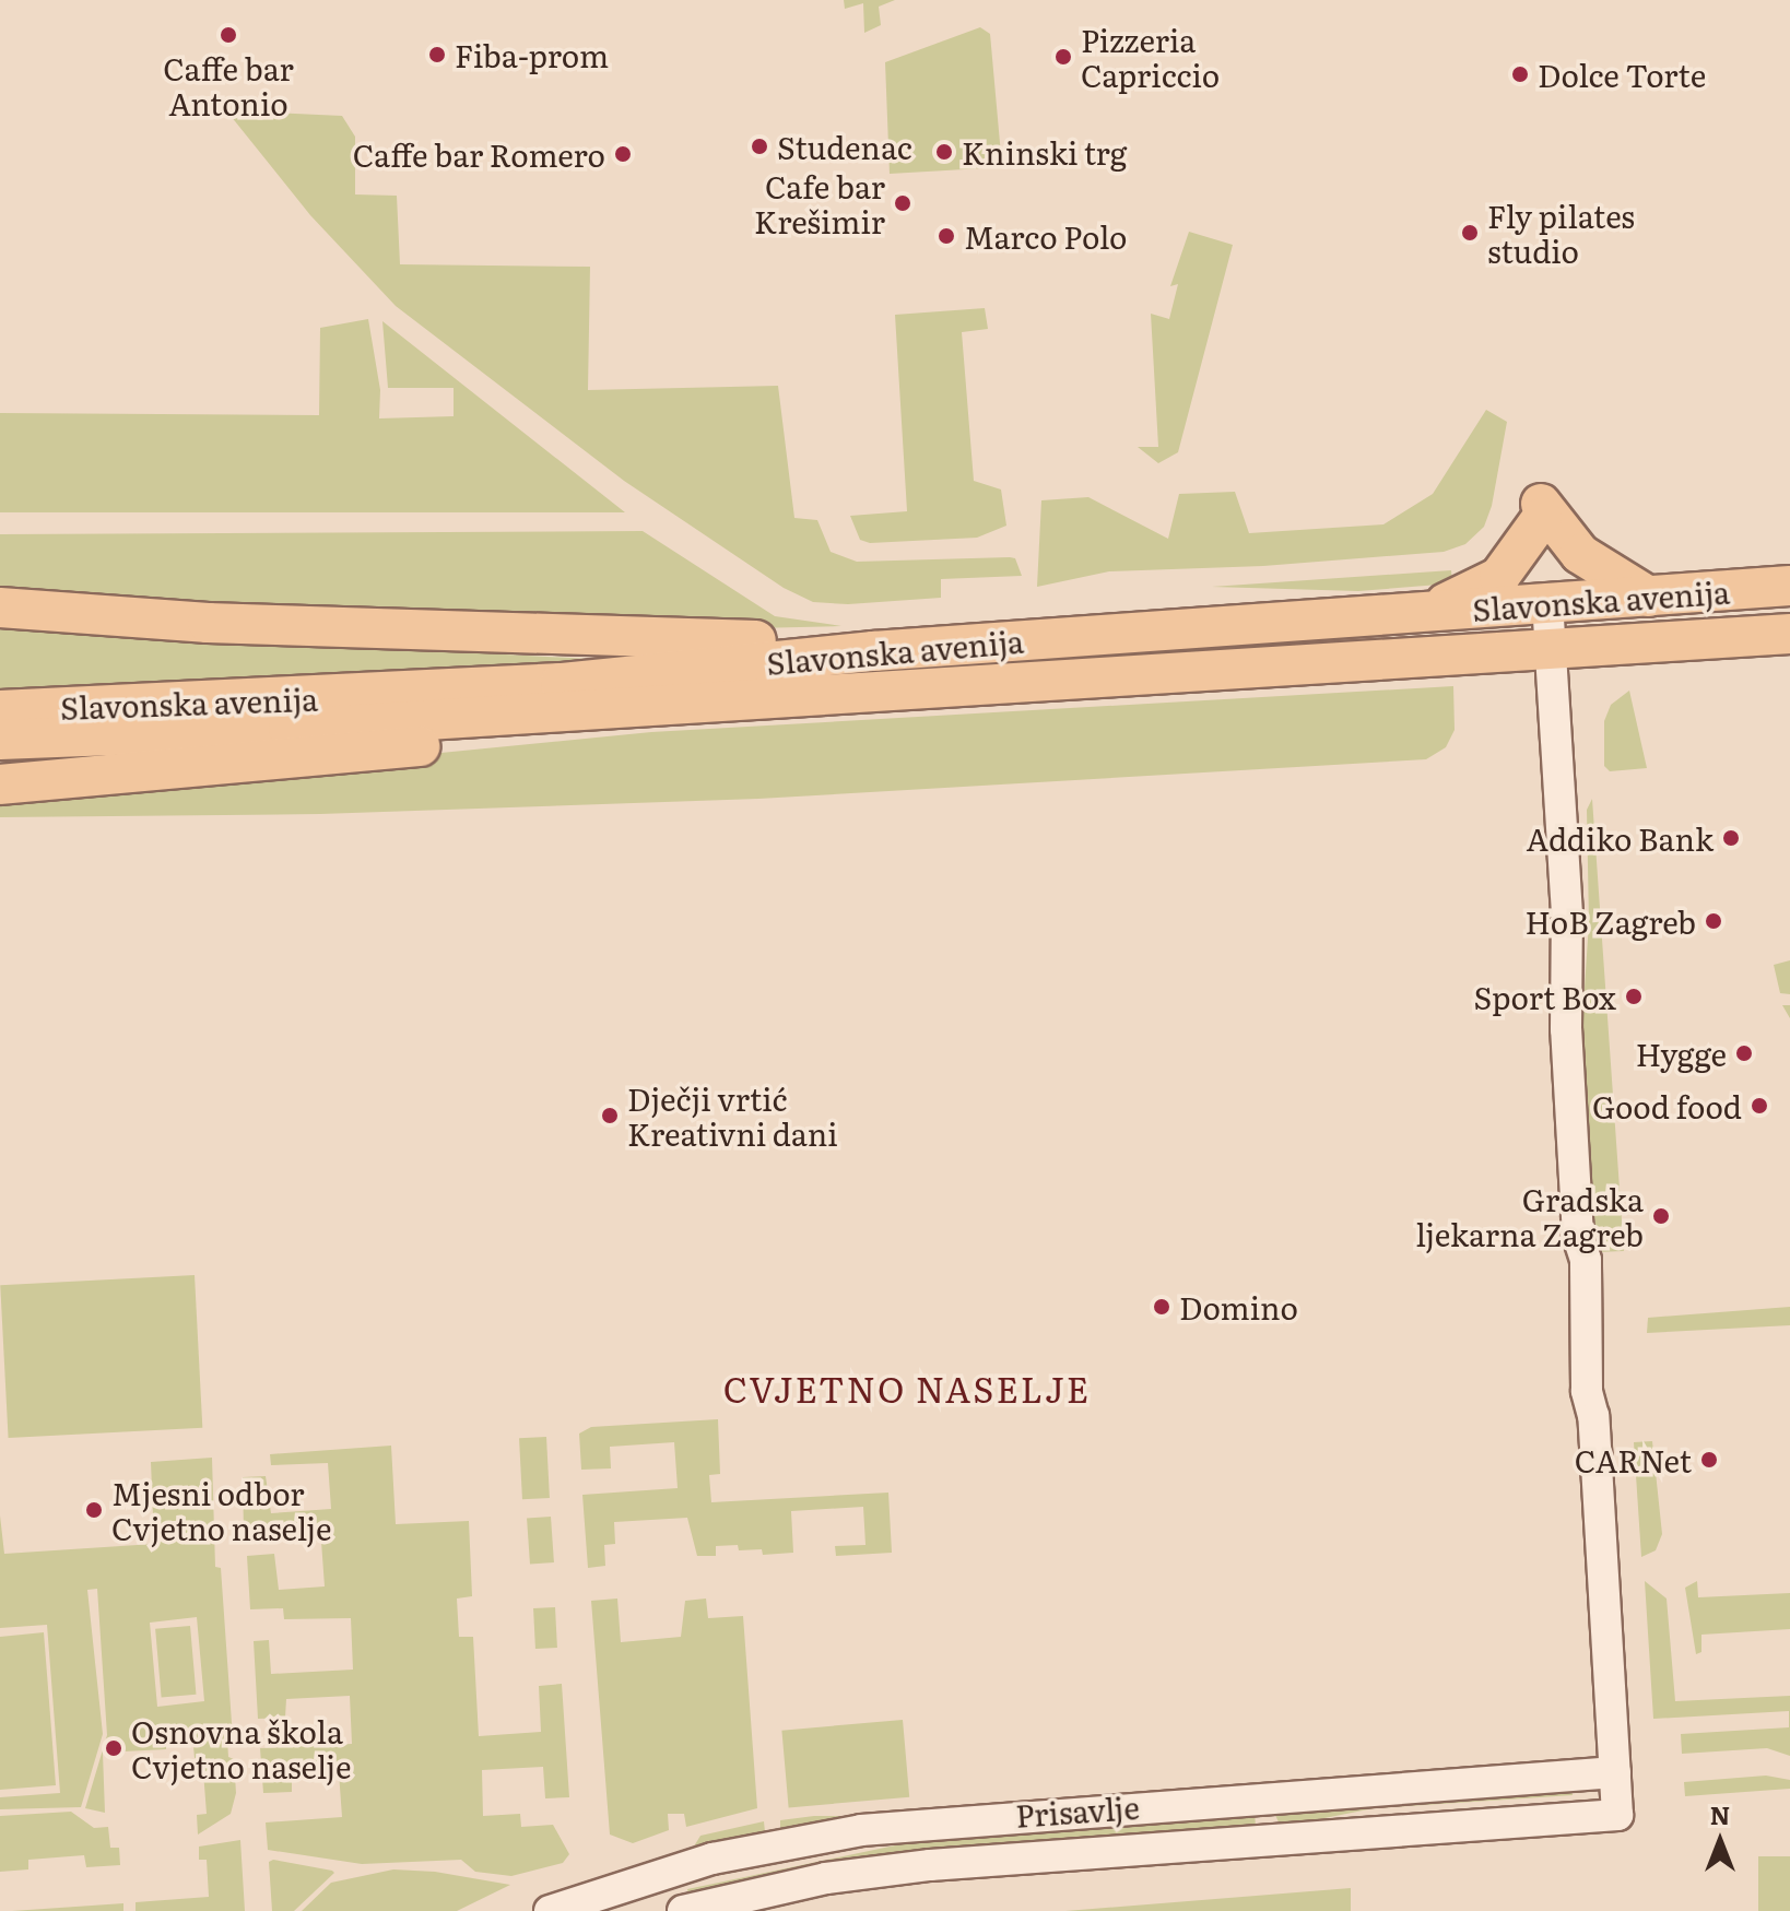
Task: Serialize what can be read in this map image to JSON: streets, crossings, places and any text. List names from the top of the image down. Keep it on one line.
{"streets":{"main road":["Slavonska avenija"],"street":["Prisavlje"]},"districts":["CVJETNO NASELJE"],"places":["Caffe bar Antonio","Fiba-prom","Pizzeria Capriccio","Dolce Torte","Studenac","Kninski trg","Caffe bar Romero","Cafe bar Krešimir","Fly pilates studio","Marco Polo","Addiko Bank","HoB Zagreb","Sport Box","Hygge","Good food","Dječji vrtić Kreativni dani","Gradska ljekarna Zagreb","Domino","CARNet","Mjesni odbor Cvjetno naselje","Osnovna škola Cvjetno naselje"],"north":"top"}
